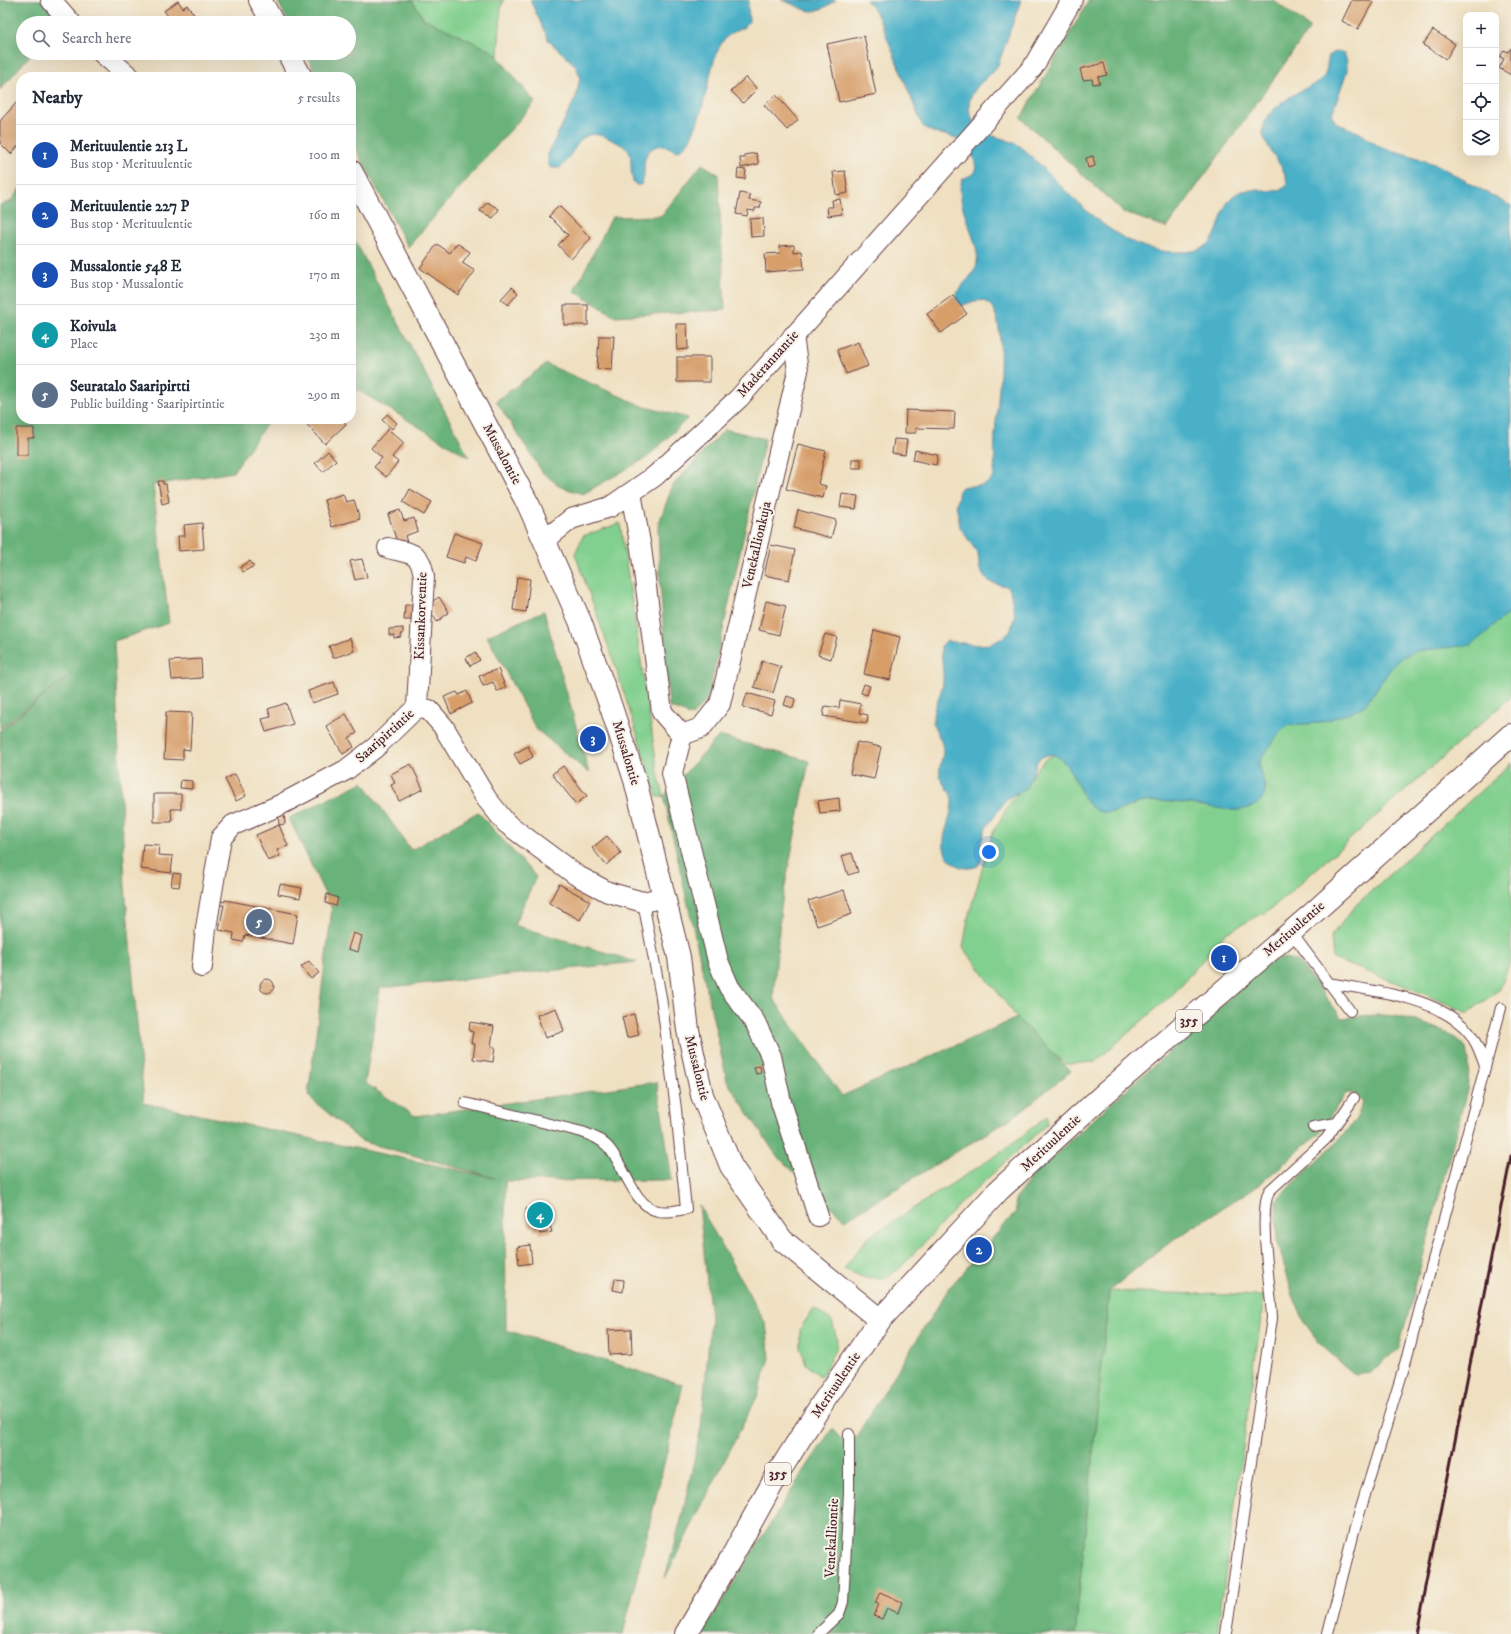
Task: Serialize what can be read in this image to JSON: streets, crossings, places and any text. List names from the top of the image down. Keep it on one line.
{"streets":{"main road":["Mussalontie","Merituulentie","355"],"street":["Maderannantie","Venekallionkuja","Kissankorventie","Saaripirtintie"],"lane":["Venekalliontie"]},"crossings":[["Maderannantie","Mussalontie"],["Maderannantie","Venekallionkuja"],["Mussalontie","Saaripirtintie"],["Mussalontie","Merituulentie"],["Kissankorventie","Saaripirtintie"]],"page":{"map_buttons":["+","−"],"search":"Search here","heading":["Nearby","5 results"],"list":[{"mark":"1","name":"Merituulentie 213 L","note":"Bus stop · Merituulentie","value":"100 m"},{"mark":"2","name":"Merituulentie 227 P","note":"Bus stop · Merituulentie","value":"160 m"},{"mark":"3","name":"Mussalontie 548 E","note":"Bus stop · Mussalontie","value":"170 m"},{"mark":"4","name":"Koivula","note":"Place","value":"230 m"},{"mark":"5","name":"Seuratalo Saaripirtti","note":"Public building · Saaripirtintie","value":"290 m"}],"pins":["3","5","1","4","2"]}}
